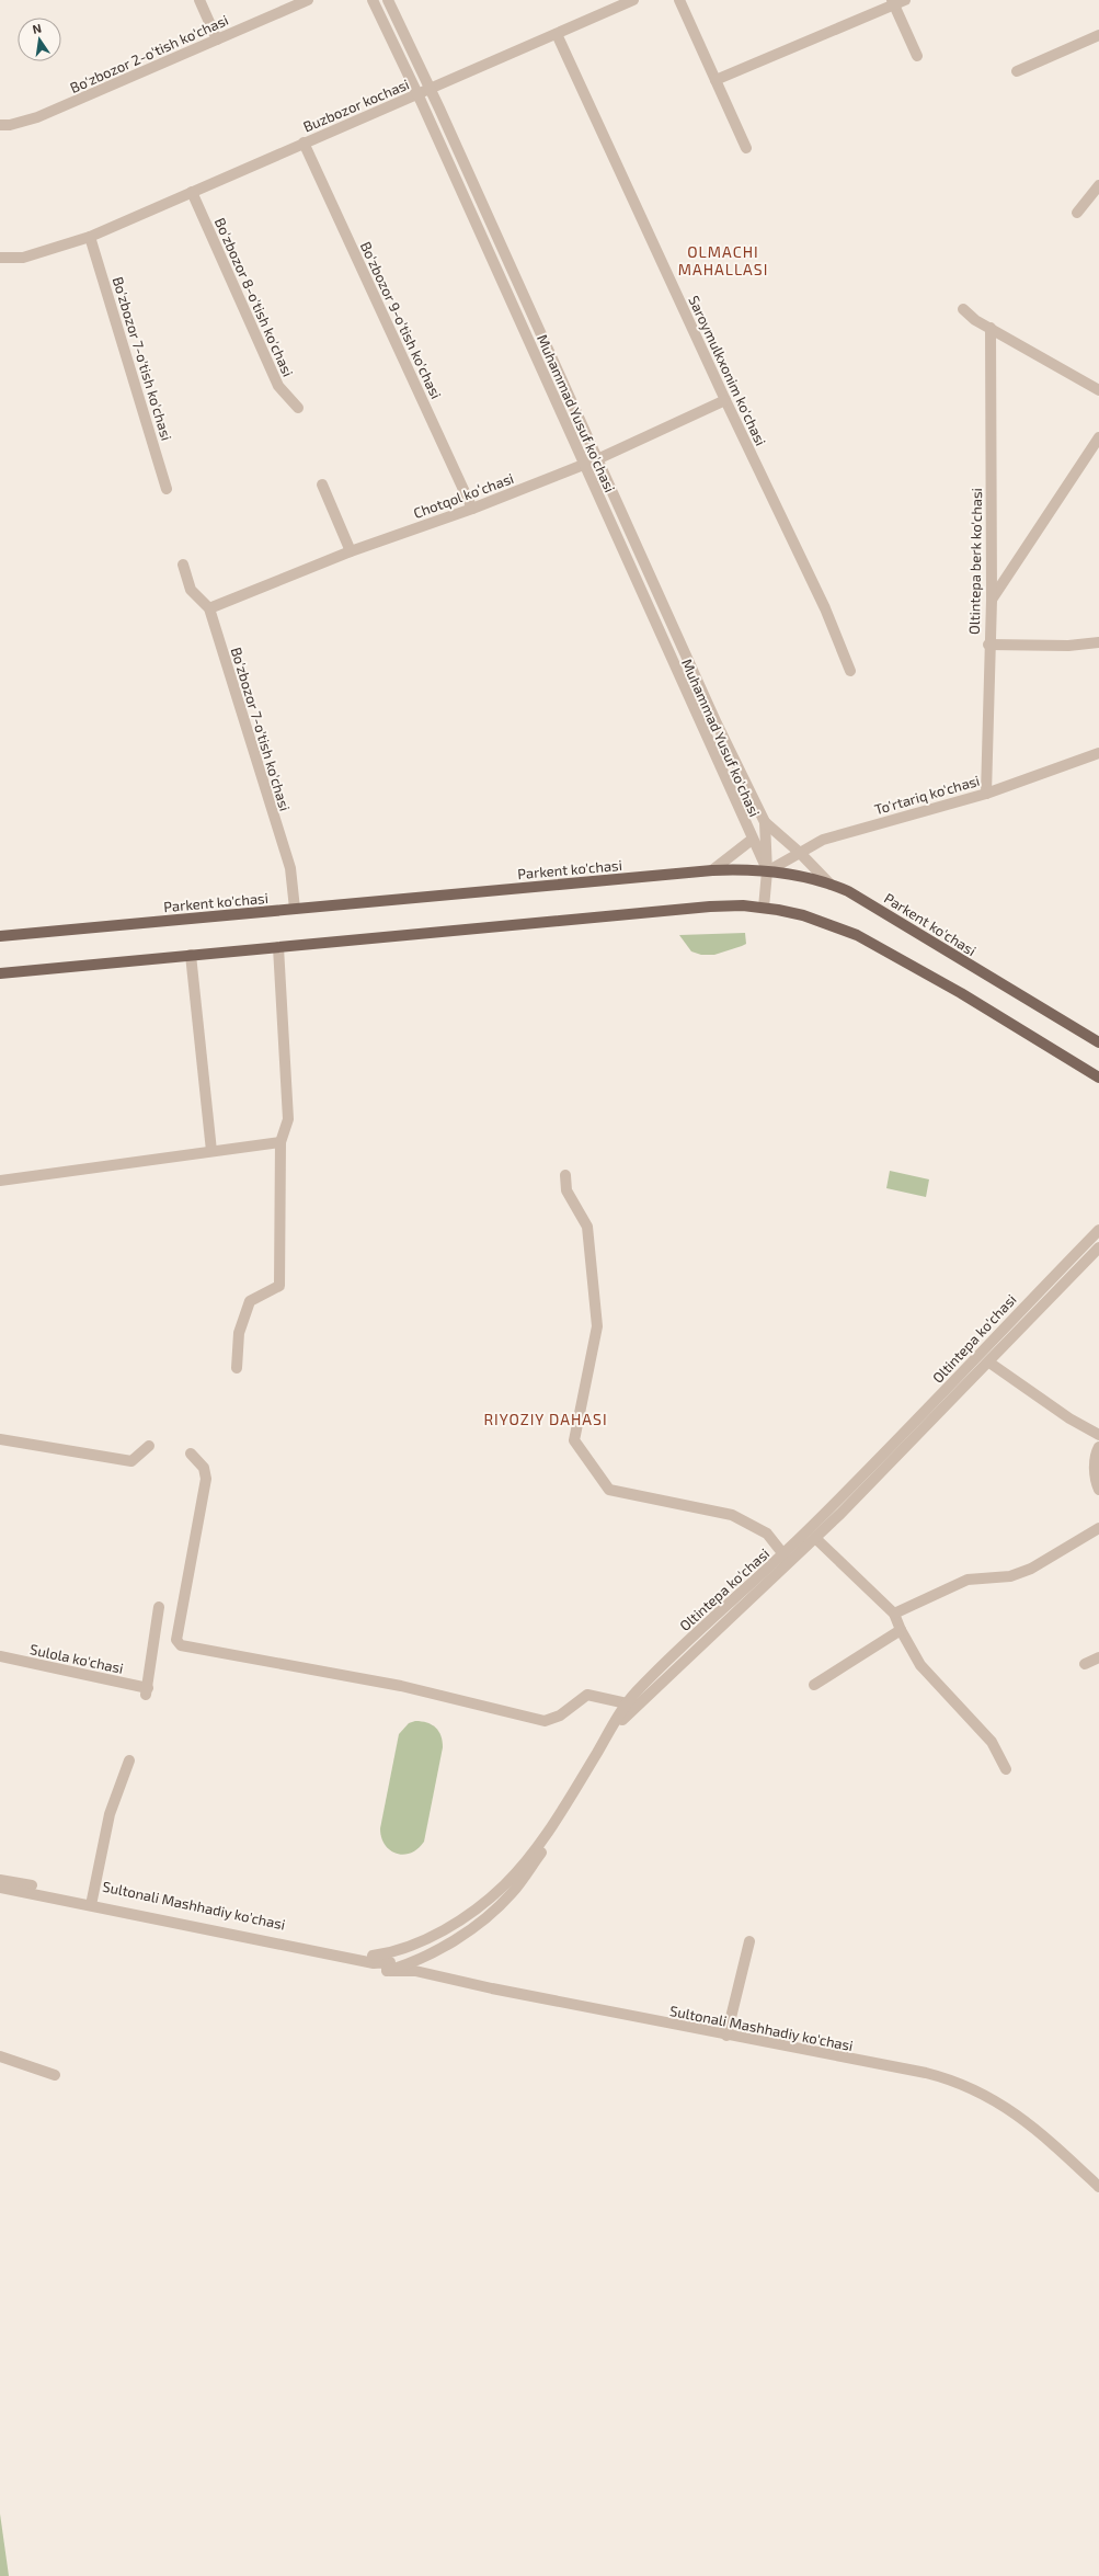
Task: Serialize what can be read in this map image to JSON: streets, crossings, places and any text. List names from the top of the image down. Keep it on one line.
{"streets":{"main road":["Parkent ko'chasi"],"street":["Bo'zbozor 2-o'tish ko'chasi","Buzbozor kochasi","Bo'zbozor 8-o'tish ko'chasi","Bo'zbozor 9-o'tish ko'chasi","Bo'zbozor 7-o'tish ko'chasi","Saroymulkxonim ko'chasi","Muhammad Yusuf ko'chasi","Chotqol koʻchasi","Oltintepa berk ko'chasi","To'rtariq ko'chasi","Oltintepa ko'chasi","Sulola ko'chasi","Sultonali Mashhadiy ko'chasi"]},"crossings":[["Buzbozor kochasi","Bo'zbozor 8-o'tish ko'chasi"],["Buzbozor kochasi","Bo'zbozor 9-o'tish ko'chasi"],["Buzbozor kochasi","Bo'zbozor 7-o'tish ko'chasi"],["Buzbozor kochasi","Saroymulkxonim ko'chasi"],["Buzbozor kochasi","Muhammad Yusuf ko'chasi"],["Bo'zbozor 9-o'tish ko'chasi","Chotqol koʻchasi"],["Bo'zbozor 7-o'tish ko'chasi","Chotqol koʻchasi"],["Bo'zbozor 7-o'tish ko'chasi","Parkent ko'chasi"],["Saroymulkxonim ko'chasi","Chotqol koʻchasi"],["Muhammad Yusuf ko'chasi","Chotqol koʻchasi"],["Muhammad Yusuf ko'chasi","To'rtariq ko'chasi"],["Muhammad Yusuf ko'chasi","Parkent ko'chasi"],["Oltintepa berk ko'chasi","To'rtariq ko'chasi"],["To'rtariq ko'chasi","Parkent ko'chasi"],["Oltintepa ko'chasi","Sultonali Mashhadiy ko'chasi"]],"districts":["OLMACHI MAHALLASI","RIYOZIY DAHASI"],"north":"top"}
